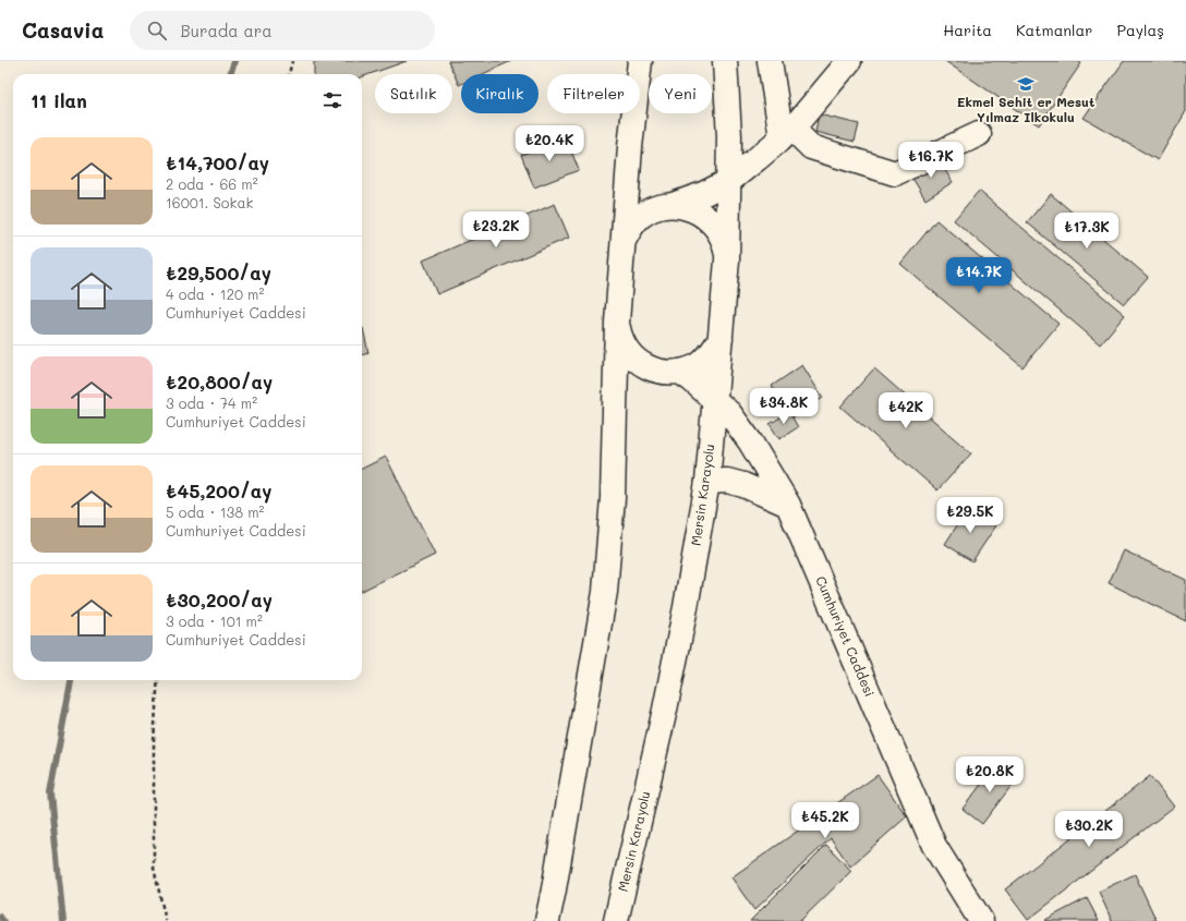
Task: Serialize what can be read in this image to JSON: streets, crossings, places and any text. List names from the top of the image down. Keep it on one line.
{"streets":{"main road":["Mersin Karayolu","Cumhuriyet Caddesi"]},"crossings":[["Mersin Karayolu","Cumhuriyet Caddesi"]],"places":{"school or university":["Ekmel Sehit er Mesut Yılmaz Ilkokulu"]},"page":{"header":"Casavia","search":"Burada ara","nav":["Harita","Katmanlar","Paylaş"],"chip":["Satılık","Kiralık","Filtreler","Yeni"],"heading":"11 ilan","price":["₺20.4K","₺16.7K","₺23.2K","₺17.3K","₺14.7K","₺34.8K","₺42K","₺29.5K","₺20.8K","₺45.2K","₺30.2K"],"list":[{"name":"₺14,700/ay","note":"2 oda · 66 m² · 16001. Sokak"},{"name":"₺29,500/ay","note":"4 oda · 120 m² · Cumhuriyet Caddesi"},{"name":"₺20,800/ay","note":"3 oda · 74 m² · Cumhuriyet Caddesi"},{"name":"₺45,200/ay","note":"5 oda · 138 m² · Cumhuriyet Caddesi"},{"name":"₺30,200/ay","note":"3 oda · 101 m² · Cumhuriyet Caddesi"}]}}
